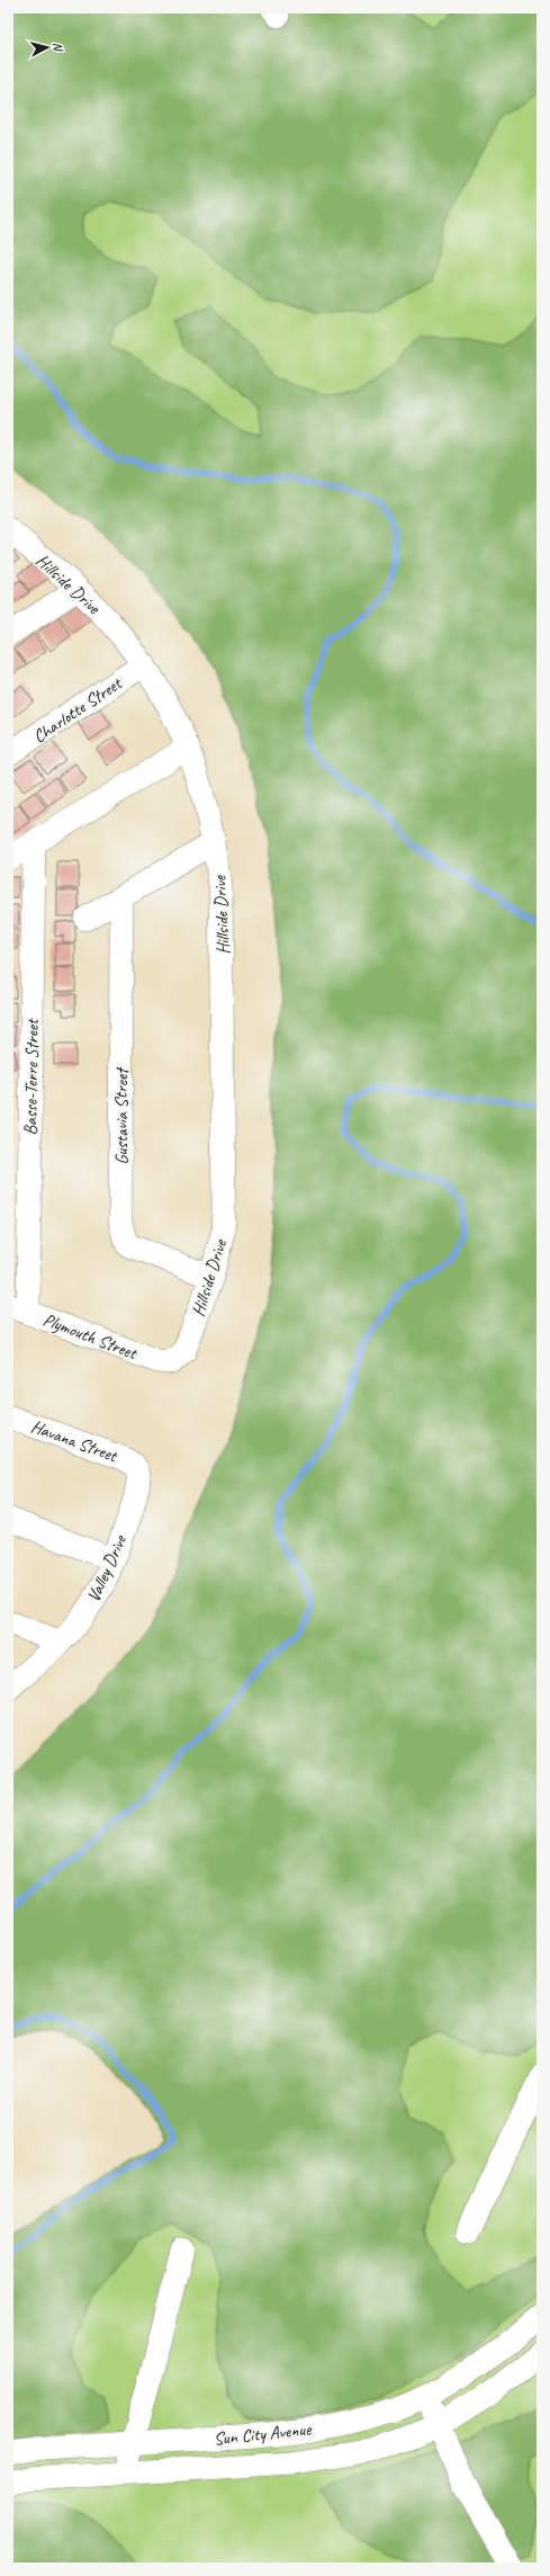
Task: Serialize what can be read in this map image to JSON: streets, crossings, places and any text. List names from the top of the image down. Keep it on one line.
{"streets":{"street":["Hillside Drive","Charlotte Street","Basse-Terre Street","Gustavia Street","Plymouth Street","Havana Street","Valley Drive","Sun City Avenue"]},"crossings":[["Hillside Drive","Charlotte Street"],["Hillside Drive","Gustavia Street"],["Hillside Drive","Plymouth Street"],["Basse-Terre Street","Plymouth Street"],["Havana Street","Valley Drive"]],"north":"right"}
